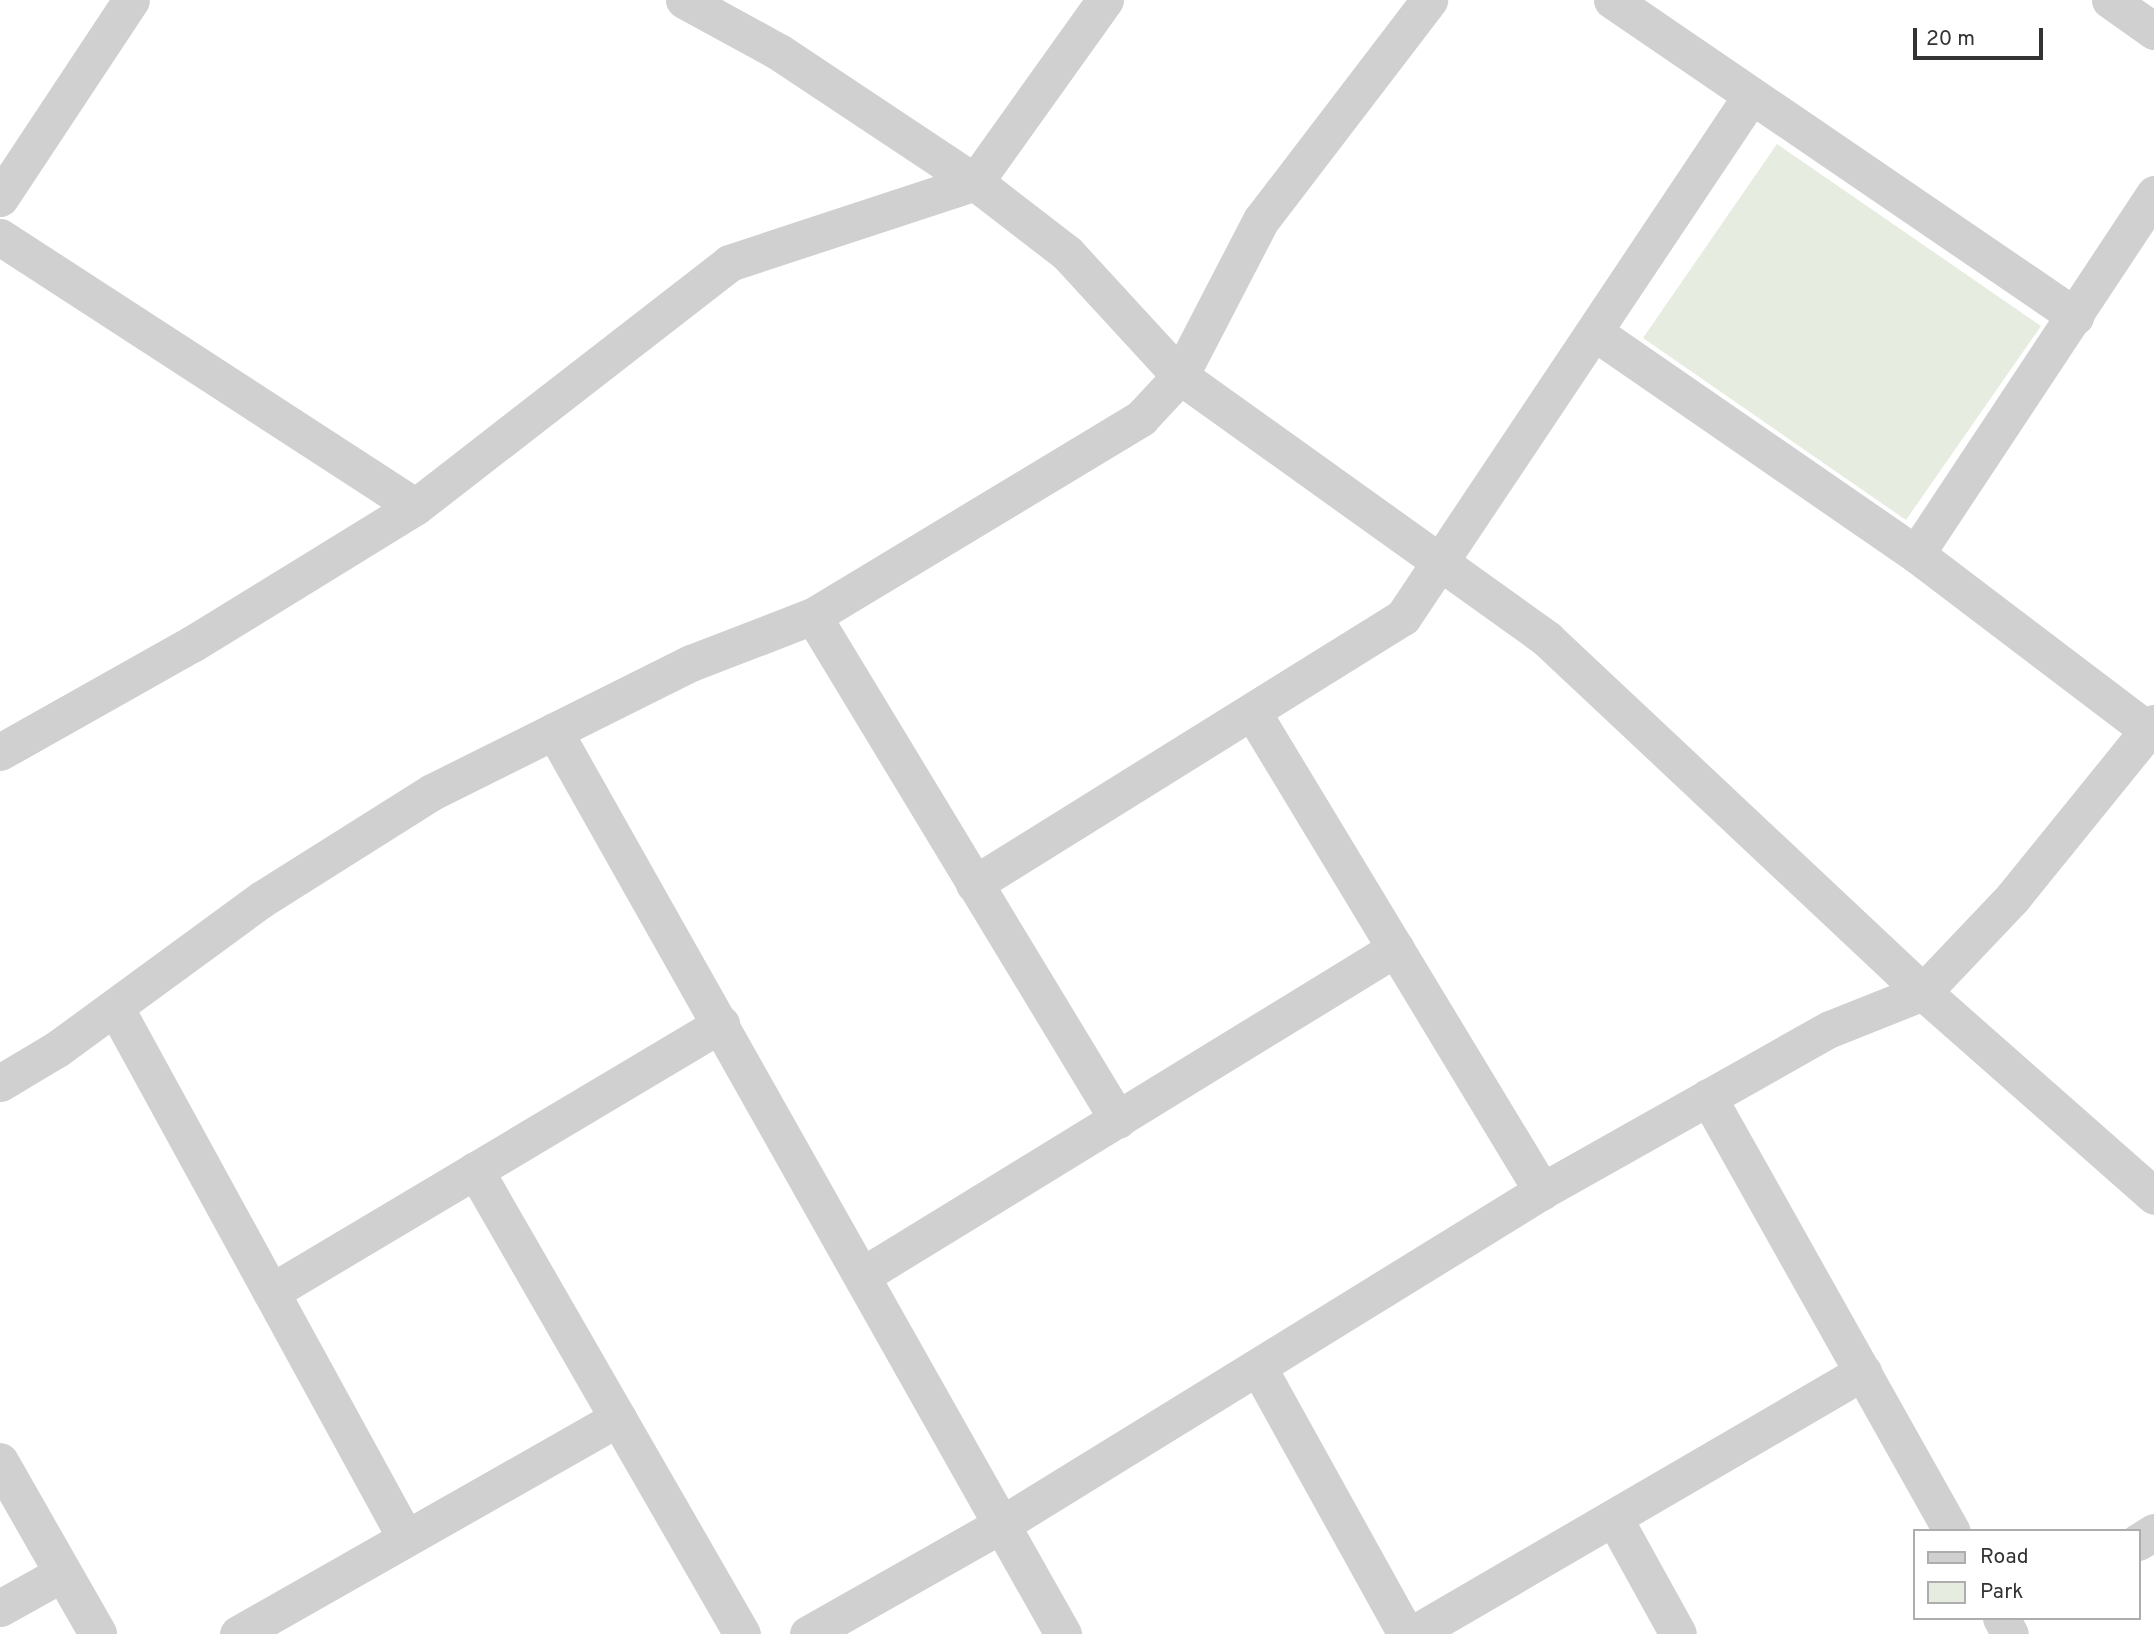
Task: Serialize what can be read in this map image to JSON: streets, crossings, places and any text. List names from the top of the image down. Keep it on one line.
{"legend":["Road","Park"],"scale_bar":"20 m"}
